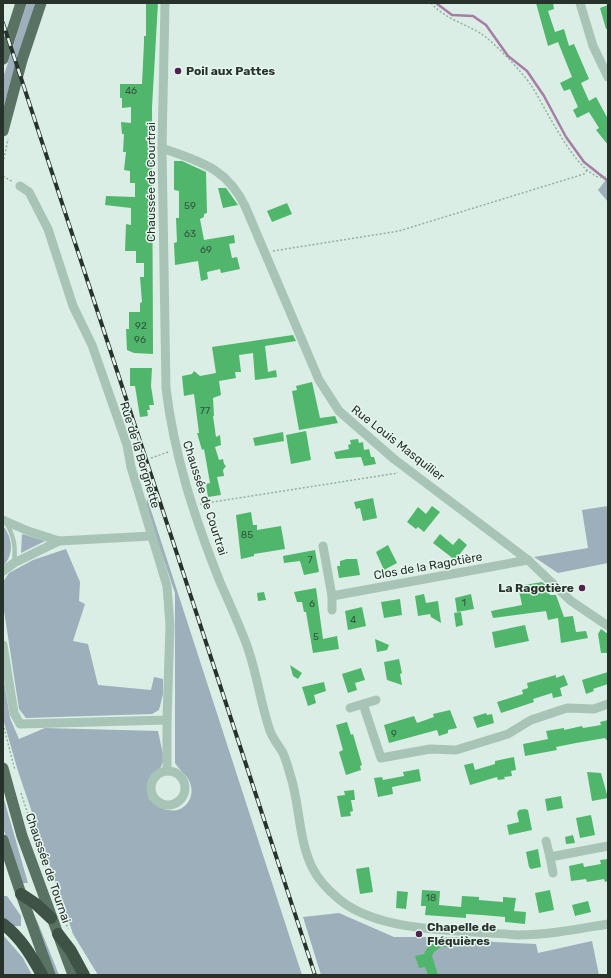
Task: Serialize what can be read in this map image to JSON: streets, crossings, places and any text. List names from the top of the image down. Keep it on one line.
{"streets":{"main road":["Chaussée de Tournai"],"street":["Chaussée de Courtrai","Rue Louis Masquilier","Rue de la Borgnette","Clos de la Ragotière"]},"crossings":[["Chaussée de Courtrai","Rue Louis Masquilier"],["Rue Louis Masquilier","Clos de la Ragotière"]],"places":["Poil aux Pattes","La Ragotière","Chapelle de Fléquières"],"house_numbers":["46","59","63","69","92","96","77","85","7","1","6","4","5","9","18"]}
